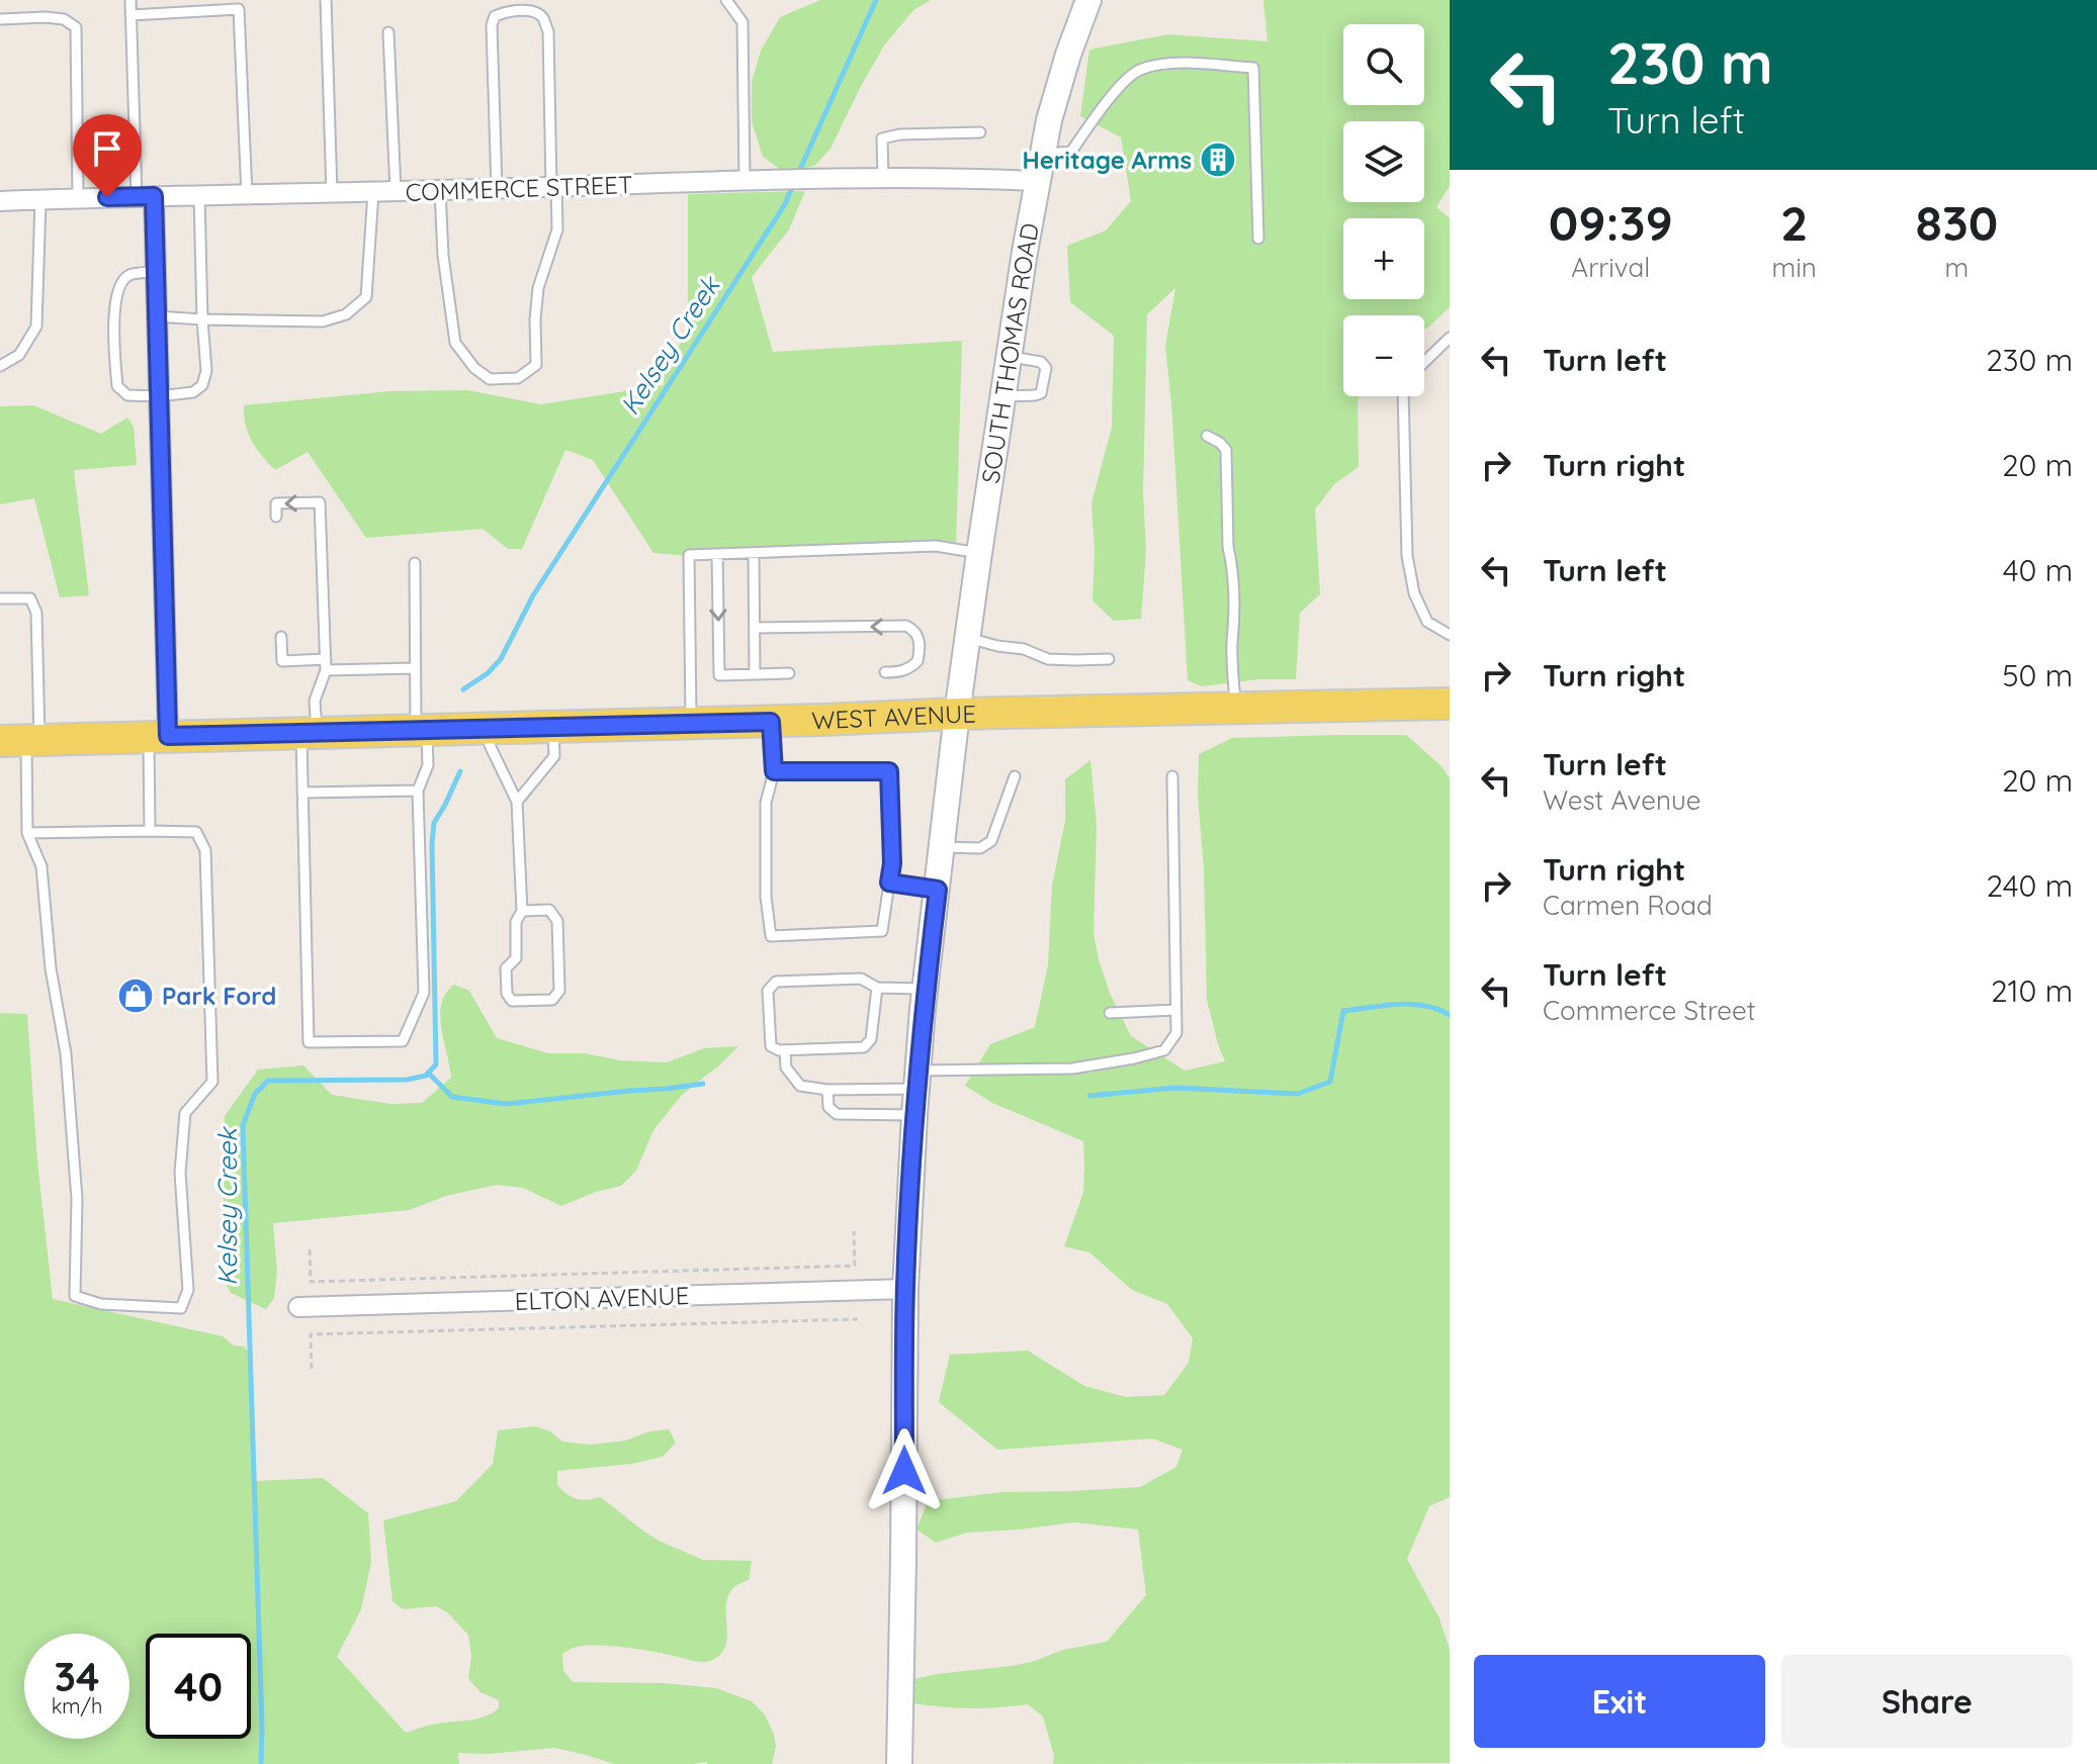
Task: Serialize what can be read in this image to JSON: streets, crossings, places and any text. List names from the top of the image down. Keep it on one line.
{"streets":{"main road":["WEST AVENUE"],"street":["COMMERCE STREET","SOUTH THOMAS ROAD","ELTON AVENUE"]},"crossings":[["COMMERCE STREET","SOUTH THOMAS ROAD"],["SOUTH THOMAS ROAD","WEST AVENUE"],["SOUTH THOMAS ROAD","ELTON AVENUE"]],"water":["Kelsey Creek"],"places":{"building":["Heritage Arms"],"shop":["Park Ford"]},"page":{"turn":["230 m","Turn left"],"map_buttons":["+","−"],"eta":["09:39","Arrival","2","min","830","m"],"list":[{"name":"Turn left","value":"230 m"},{"name":"Turn right","value":"20 m"},{"name":"Turn left","value":"40 m"},{"name":"Turn right","value":"50 m"},{"name":"Turn left","note":"West Avenue","value":"20 m"},{"name":"Turn right","note":"Carmen Road","value":"240 m"},{"name":"Turn left","note":"Commerce Street","value":"210 m"}],"speed":"34 km/h","limit":"40","buttons":["Exit","Share"]}}
